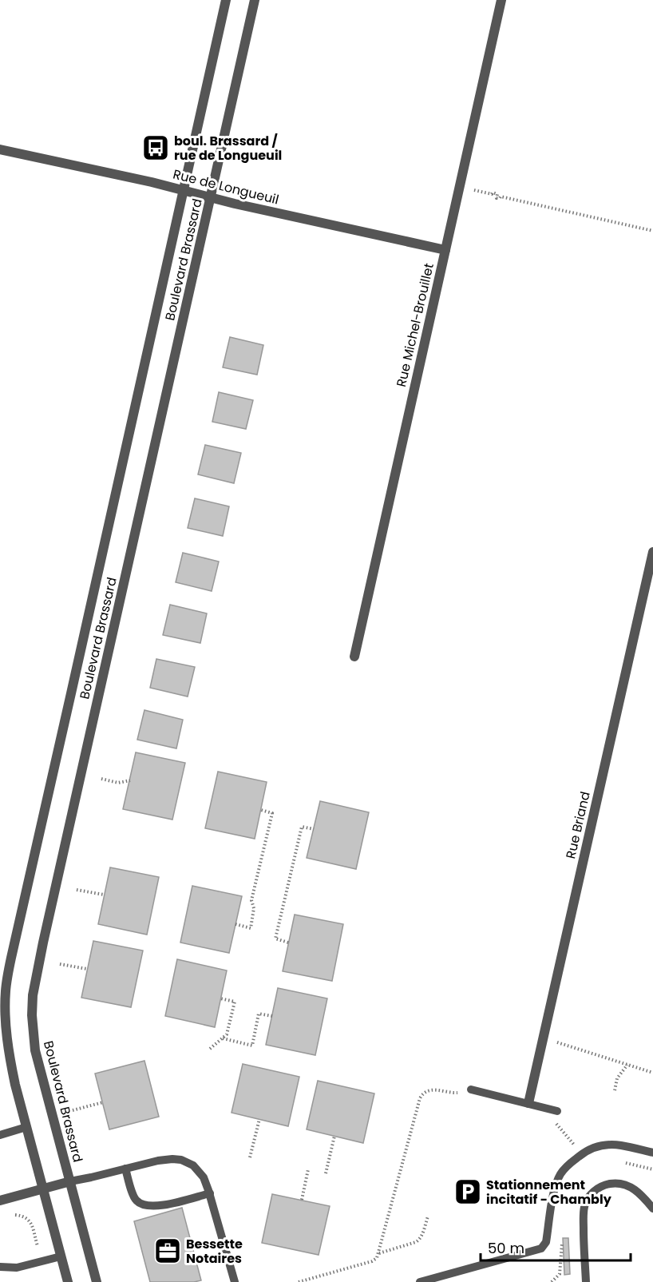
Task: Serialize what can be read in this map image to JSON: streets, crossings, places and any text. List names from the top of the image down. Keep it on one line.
{"streets":{"street":["Rue de Longueuil","Boulevard Brassard","Rue Michel-Brouillet","Rue Briand"]},"crossings":[["Rue de Longueuil","Boulevard Brassard"],["Rue de Longueuil","Rue Michel-Brouillet"]],"places":{"bus stop":["boul. Brassard / rue de Longueuil"],"parking":["Stationnement incitatif - Chambly"],"office":["Bessette Notaires"]},"scale_bar":"50 m"}
